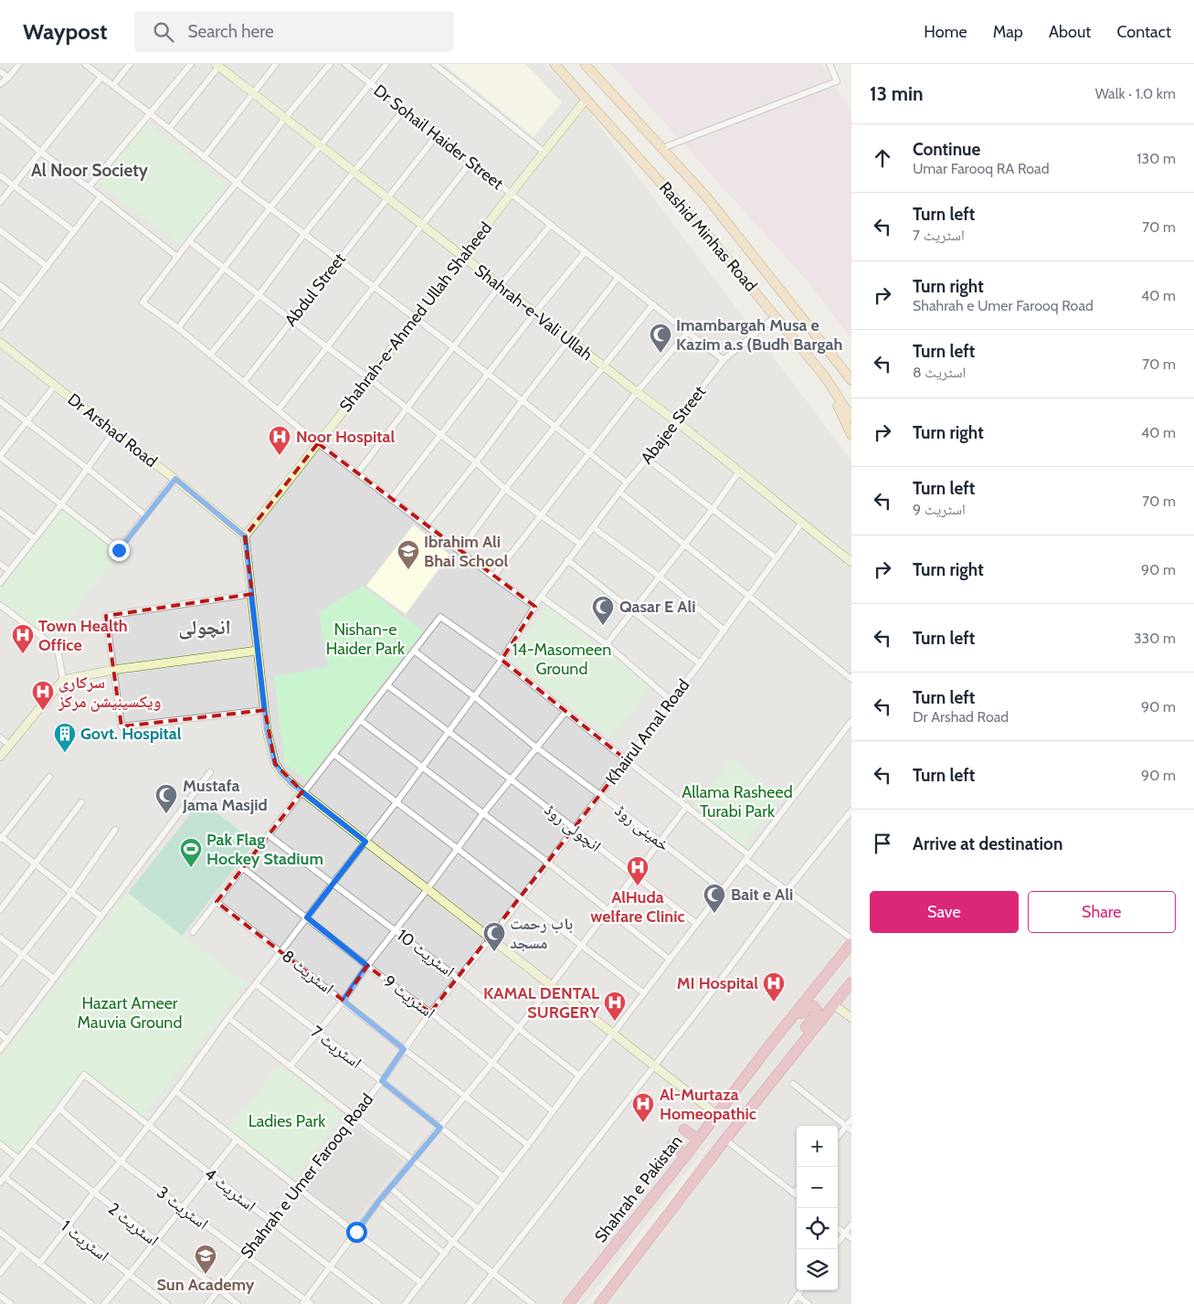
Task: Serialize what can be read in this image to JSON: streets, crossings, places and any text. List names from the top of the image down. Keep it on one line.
{"streets":{"highway":["Shahrah e Pakistan"],"main road":["Rashid Minhas Road"],"street":["Dr Sohail Haider Street","Abdul Street","Shahrah-e-Vali Ullah","Shahrah-e-Ahmed Ullah Shaheed","Abajee Street","Dr Arshad Road","Khairul Amal Road","انچولی روڈ","خمینی روڈ","اسٹریٹ 10","اسٹریٹ 8","اسٹریٹ 9","اسٹریٹ 7","Shahrah e Umer Farooq Road","اسٹریٹ 4","اسٹریٹ 3","اسٹریٹ 2","اسٹریٹ 1"]},"crossings":[["Dr Sohail Haider Street","Abdul Street"],["Dr Sohail Haider Street","Shahrah-e-Ahmed Ullah Shaheed"],["Dr Sohail Haider Street","Abajee Street"],["Rashid Minhas Road","Shahrah-e-Ahmed Ullah Shaheed"],["Rashid Minhas Road","Abajee Street"],["Abdul Street","Shahrah-e-Vali Ullah"],["Shahrah-e-Vali Ullah","Shahrah-e-Ahmed Ullah Shaheed"],["Shahrah-e-Vali Ullah","Abajee Street"],["Shahrah-e-Vali Ullah","Khairul Amal Road"],["Shahrah-e-Ahmed Ullah Shaheed","Dr Arshad Road"],["Abajee Street","انچولی روڈ"],["Abajee Street","خمینی روڈ"],["Abajee Street","اسٹریٹ 10"],["Abajee Street","اسٹریٹ 8"],["Abajee Street","اسٹریٹ 9"],["Abajee Street","اسٹریٹ 7"],["Abajee Street","اسٹریٹ 4"],["Abajee Street","اسٹریٹ 3"],["Abajee Street","اسٹریٹ 2"],["Abajee Street","اسٹریٹ 1"],["Khairul Amal Road","انچولی روڈ"],["Khairul Amal Road","خمینی روڈ"],["Khairul Amal Road","Shahrah e Umer Farooq Road"],["اسٹریٹ 10","Shahrah e Umer Farooq Road"],["اسٹریٹ 8","Shahrah e Umer Farooq Road"],["اسٹریٹ 9","Shahrah e Umer Farooq Road"],["اسٹریٹ 7","Shahrah e Umer Farooq Road"],["Shahrah e Umer Farooq Road","اسٹریٹ 4"],["Shahrah e Umer Farooq Road","اسٹریٹ 3"],["Shahrah e Umer Farooq Road","اسٹریٹ 2"],["اسٹریٹ 4","اسٹریٹ 3"]],"districts":["Al Noor Society","انچولی"],"parks":["Nishan-e Haider Park","14-Masomeen Ground","Allama Rasheed Turabi Park","Hazart Ameer Mauvia Ground","Ladies Park"],"places":{"mosque":["Imambargah Musa e Kazim a.s (Budh Bargah","Qasar E Ali","Mustafa Jama Masjid","Bait e Ali","باب رحمت مسجد"],"hospital":["Noor Hospital","Town Health Office","سرکاری ویکسینیشن مرکز","AlHuda welfare Clinic","MI Hospital","KAMAL DENTAL SURGERY","Al-Murtaza Homeopathic"],"school or university":["Ibrahim Ali Bhai School","Sun Academy"],"building":["Govt. Hospital"],"sports":["Pak Flag Hockey Stadium"]},"page":{"header":"Waypost","search":"Search here","nav":["Home","Map","About","Contact"],"heading":["13 min","Walk · 1.0 km"],"list":[["Continue","Umar Farooq RA Road","130 m"],["Turn left","اسٹریٹ 7","70 m"],["Turn right","Shahrah e Umer Farooq Road","40 m"],["Turn left","اسٹریٹ 8","70 m"],["Turn right","40 m"],["Turn left","اسٹریٹ 9","70 m"],["Turn right","90 m"],["Turn left","330 m"],["Turn left","Dr Arshad Road","90 m"],["Turn left","90 m"],"Arrive at destination"],"buttons":["Save","Share"],"map_buttons":["+","−"]}}
